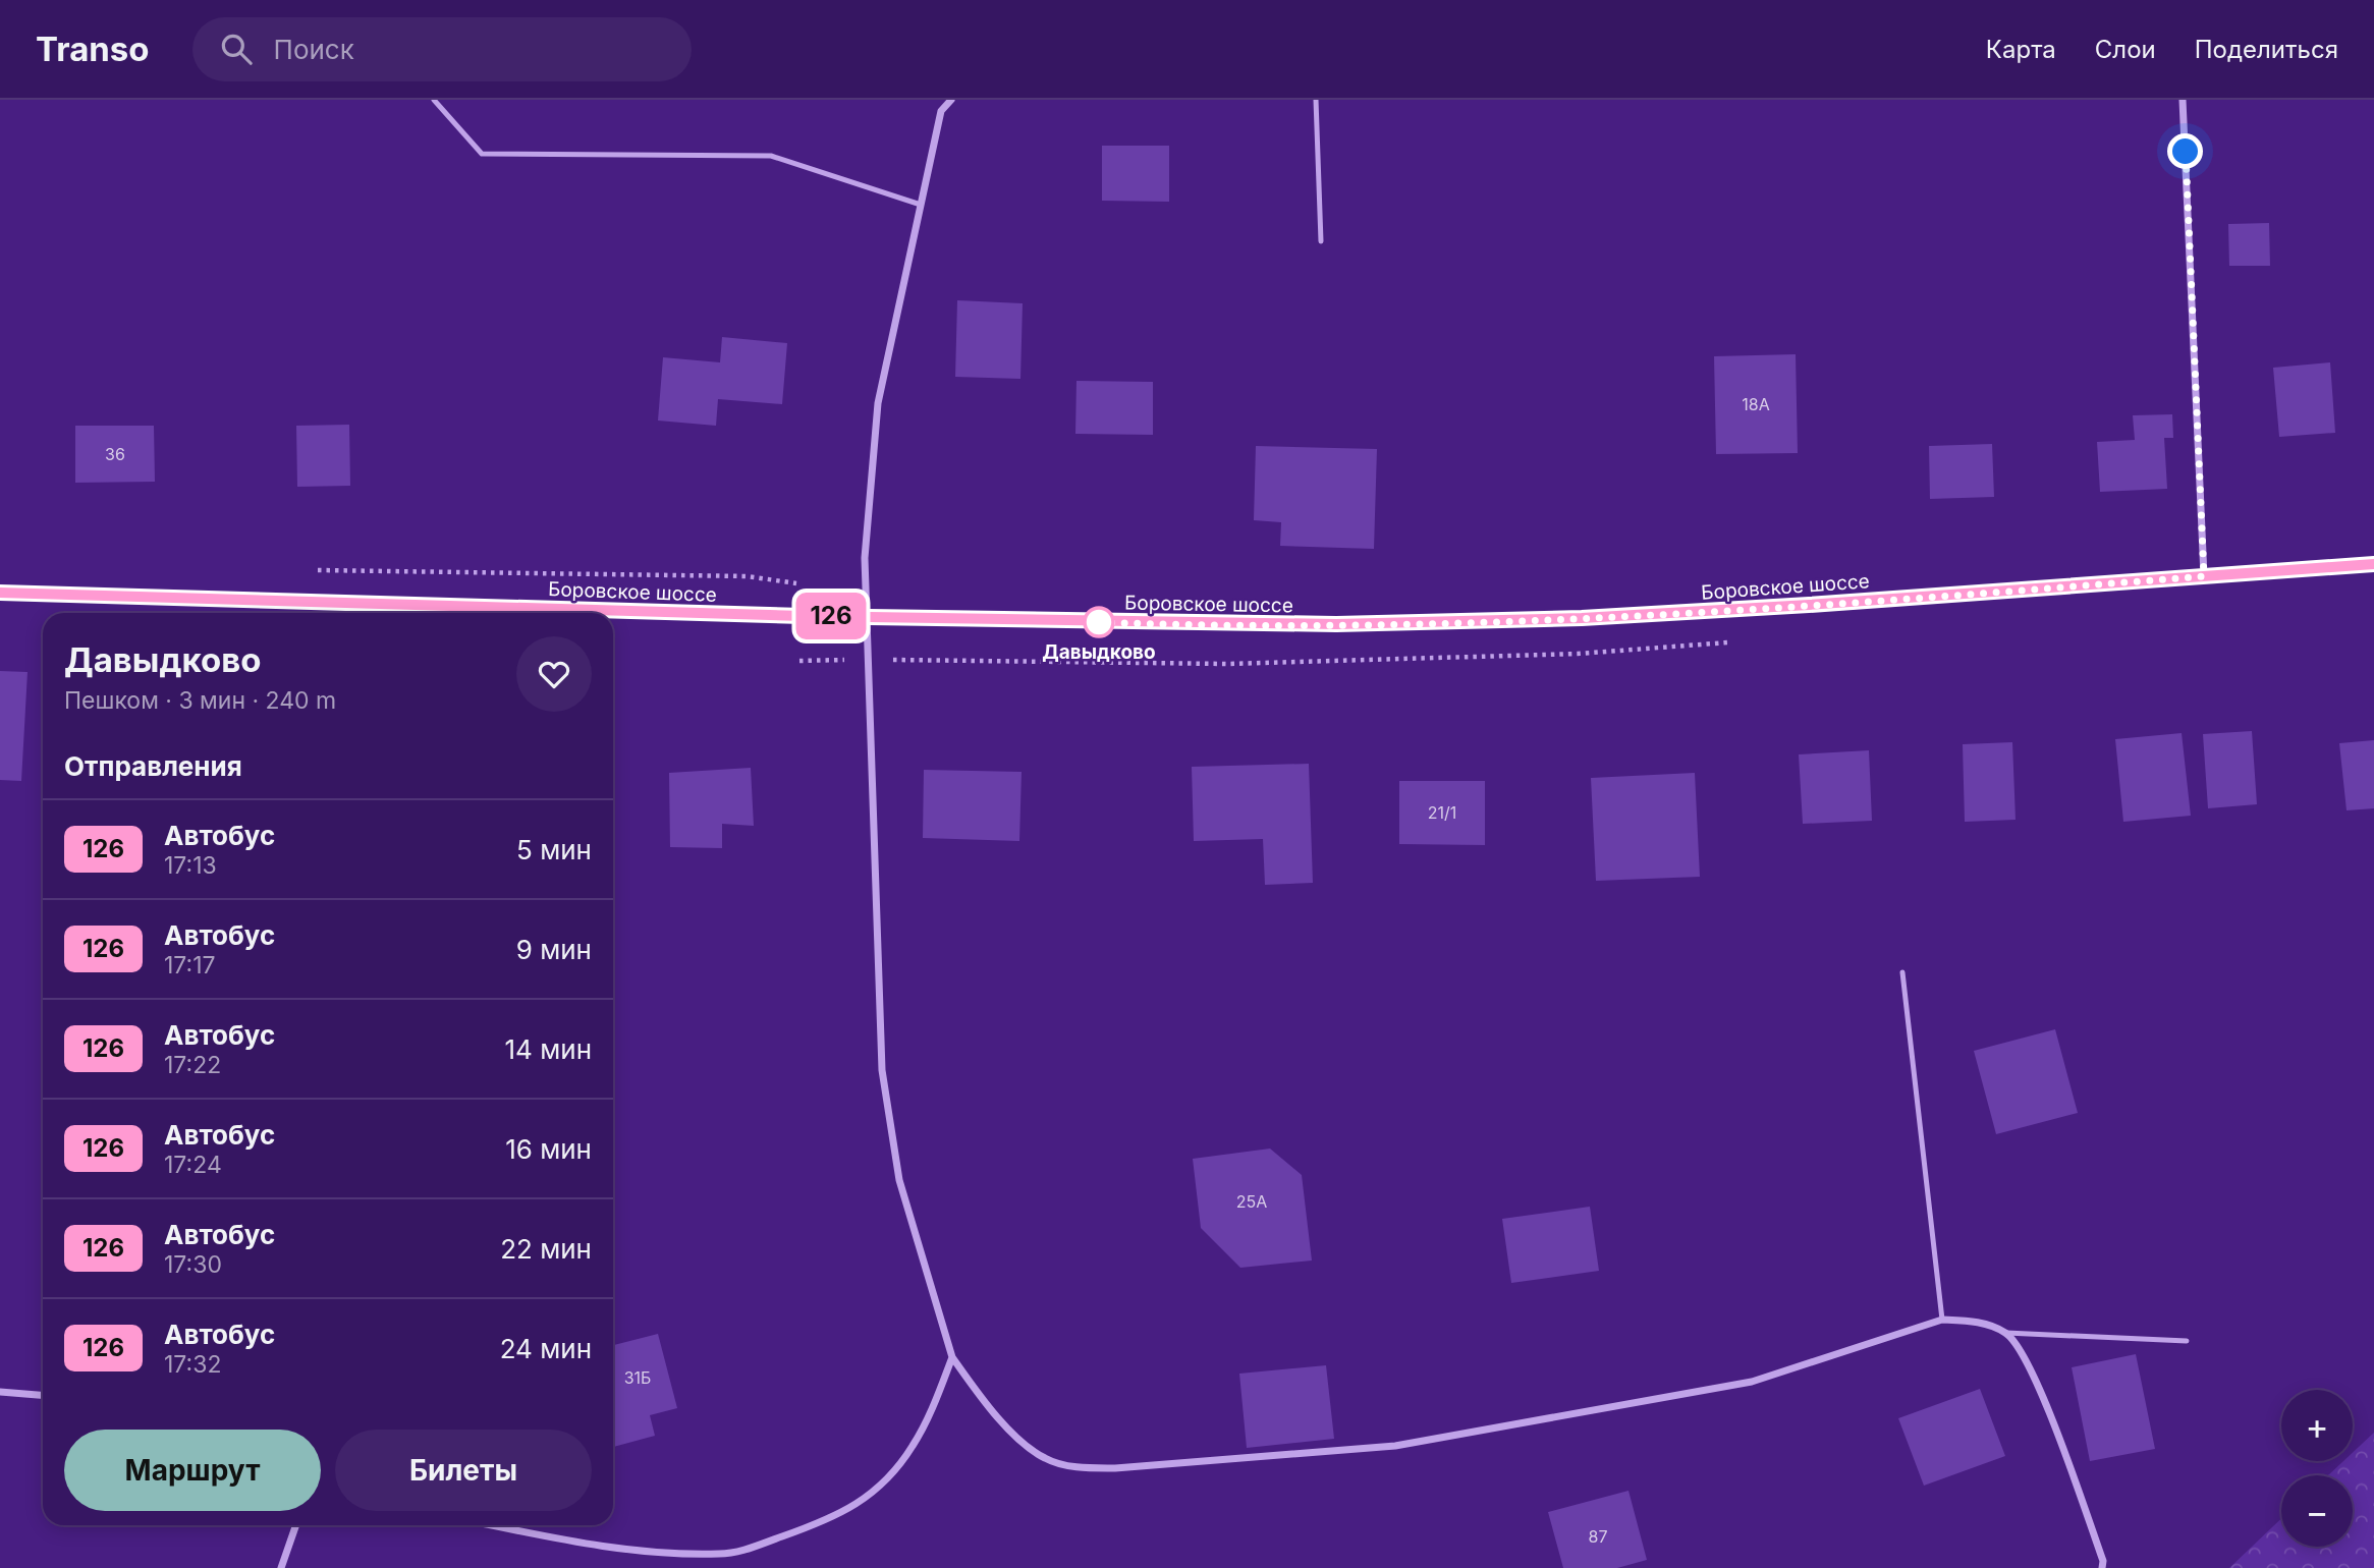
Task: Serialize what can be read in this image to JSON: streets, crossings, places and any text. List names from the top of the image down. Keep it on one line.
{"streets":{"main road":["Боровское шоссе"]},"places":["Давыдково"],"lines":["bus line 126"],"house_numbers":["18А","36","21/1","25А","31Б","87"],"page":{"header":"Transo","search":"Поиск","nav":["Карта","Слои","Поделиться"],"on_map":"126","heading":[["Давыдково","Пешком · 3 мин · 240 m"],"Отправления"],"list":[{"mark":"126","name":"Автобус","note":"17:13","value":"5 мин"},{"mark":"126","name":"Автобус","note":"17:17","value":"9 мин"},{"mark":"126","name":"Автобус","note":"17:22","value":"14 мин"},{"mark":"126","name":"Автобус","note":"17:24","value":"16 мин"},{"mark":"126","name":"Автобус","note":"17:30","value":"22 мин"},{"mark":"126","name":"Автобус","note":"17:32","value":"24 мин"}],"map_buttons":["+","−"],"buttons":["Маршрут","Билеты"]}}
